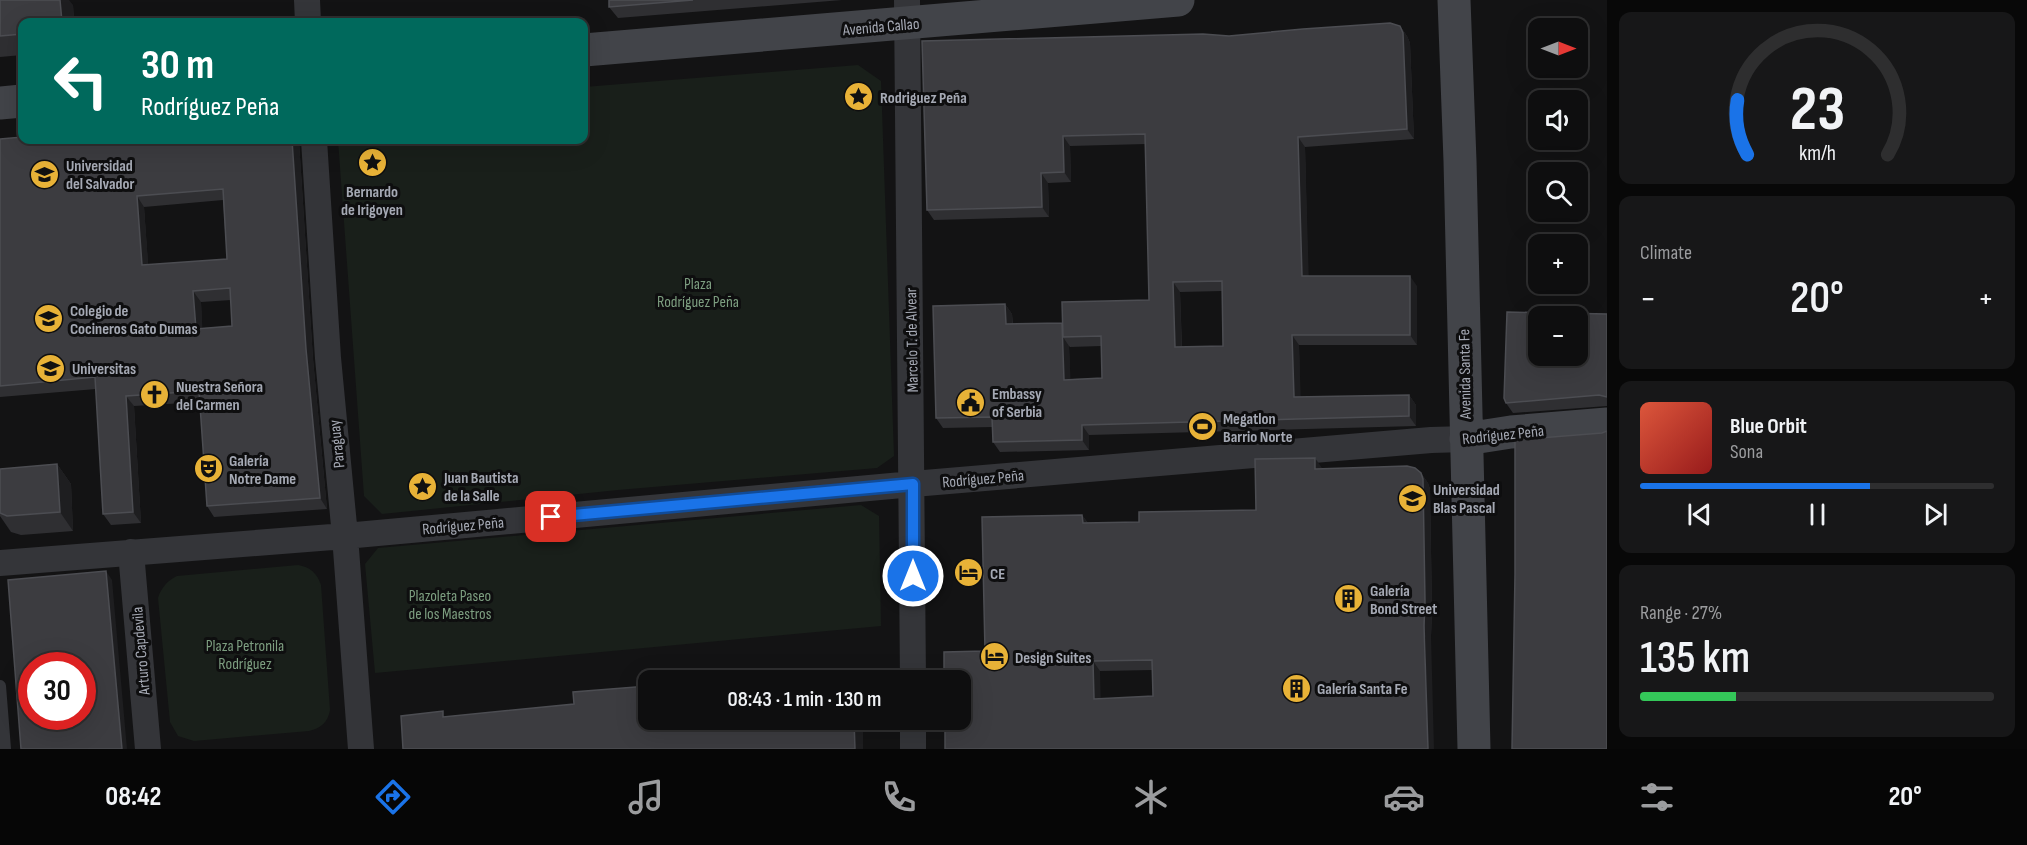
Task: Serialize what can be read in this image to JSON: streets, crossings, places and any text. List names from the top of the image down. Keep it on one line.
{"streets":{"main road":["Avenida Callao","Avenida Santa Fe","Rodríguez Peña"],"street":["Marcelo T. de Alvear","Paraguay","Arturo Capdevila"]},"crossings":[["Avenida Callao","Marcelo T. de Alvear"],["Marcelo T. de Alvear","Rodríguez Peña"],["Avenida Santa Fe","Rodríguez Peña"],["Rodríguez Peña","Paraguay"],["Rodríguez Peña","Arturo Capdevila"]],"parks":["Plaza Rodríguez Peña","Plazoleta Paseo de los Maestros","Plaza Petronila Rodríguez"],"places":{"place":["Rodriguez Peña","Bernardo de Irigoyen","Juan Bautista de la Salle"],"school or university":["Universidad del Salvador","Colegio de Cocineros Gato Dumas","Universitas","Universidad Blas Pascal"],"church":["Nuestra Señora del Carmen"],"public building":["Embassy of Serbia"],"sports":["Megatlon Barrio Norte"],"theatre":["Galería Notre Dame"],"hotel":["CE","Design Suites"],"building":["Galería Bond Street","Galería Santa Fe"]},"north":"right","page":{"map_buttons":["+","−"],"turn":["30 m","Rodríguez Peña"],"tile":["Climate",["Range · 27%","135 km"]],"heat":["−","20°","+"],"song":["Blue Orbit","Sona"],"limit":"30","trip":"08:43 · 1 min · 130 m","tabs":["08:42","20°"],"gauge":["23","km/h"]}}
